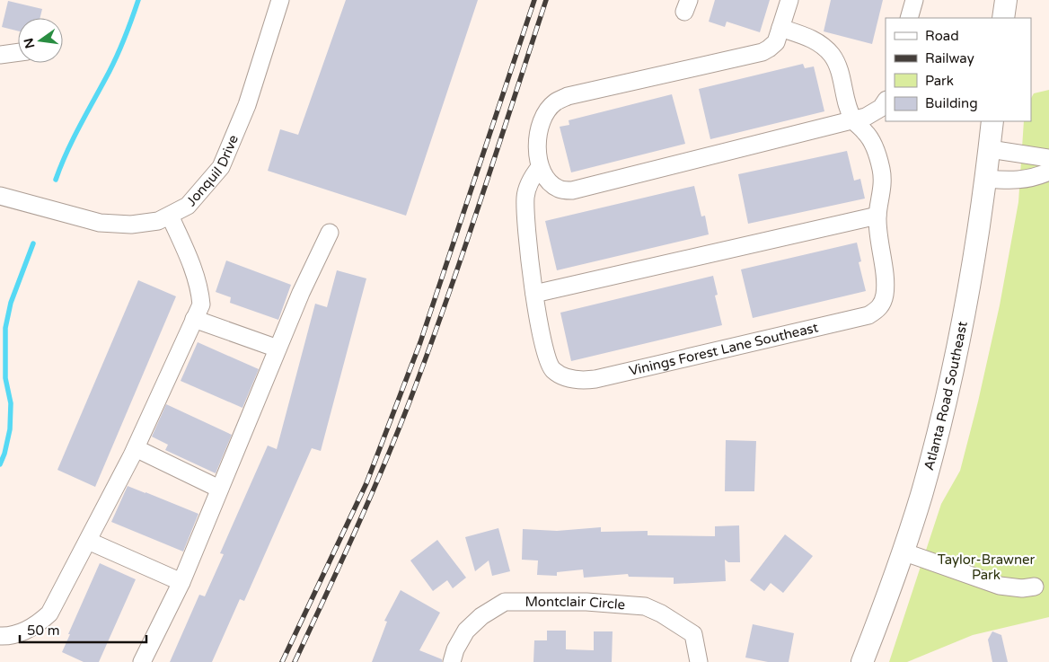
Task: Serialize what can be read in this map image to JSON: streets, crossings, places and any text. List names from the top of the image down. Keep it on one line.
{"streets":{"main road":["Atlanta Road Southeast"],"street":["Jonquil Drive","Vinings Forest Lane Southeast","Montclair Circle"]},"parks":["Taylor-Brawner Park"],"legend":["Road","Railway","Park","Building"],"scale_bar":"50 m","north":"left"}
